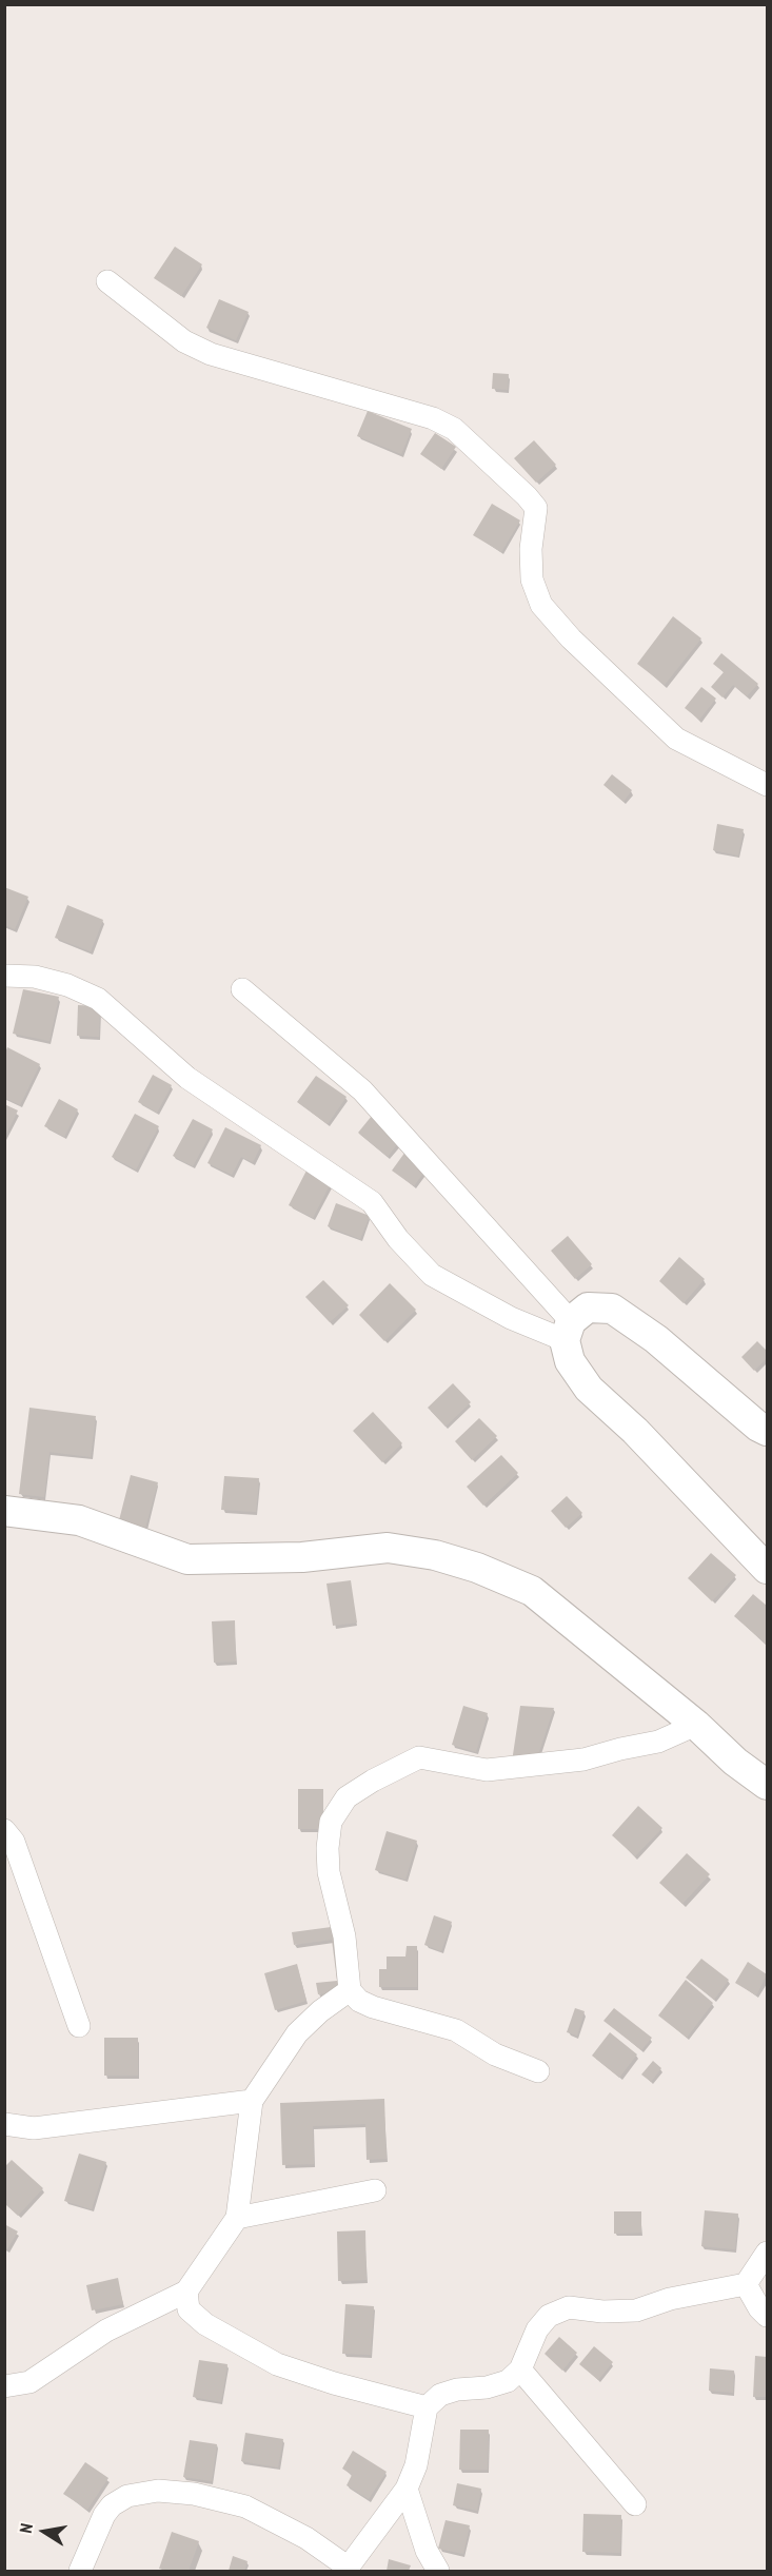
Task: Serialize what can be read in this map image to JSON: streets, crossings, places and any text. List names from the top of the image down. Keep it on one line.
{"north":"left"}
